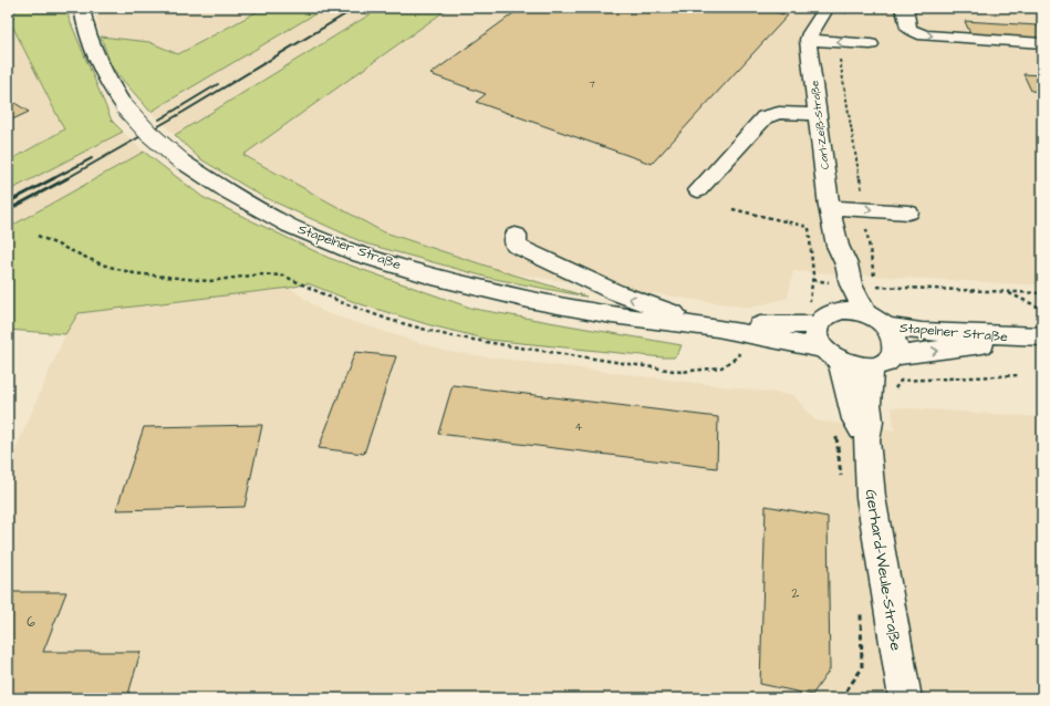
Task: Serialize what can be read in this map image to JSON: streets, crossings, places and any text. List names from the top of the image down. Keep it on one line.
{"streets":{"street":["Carl-Zeiß-Straße","Stapelner Straße","Gerhard-Weule-Straße"]},"crossings":[["Carl-Zeiß-Straße","Stapelner Straße"],["Stapelner Straße","Gerhard-Weule-Straße"]],"house_numbers":["7","4","2","6"]}
